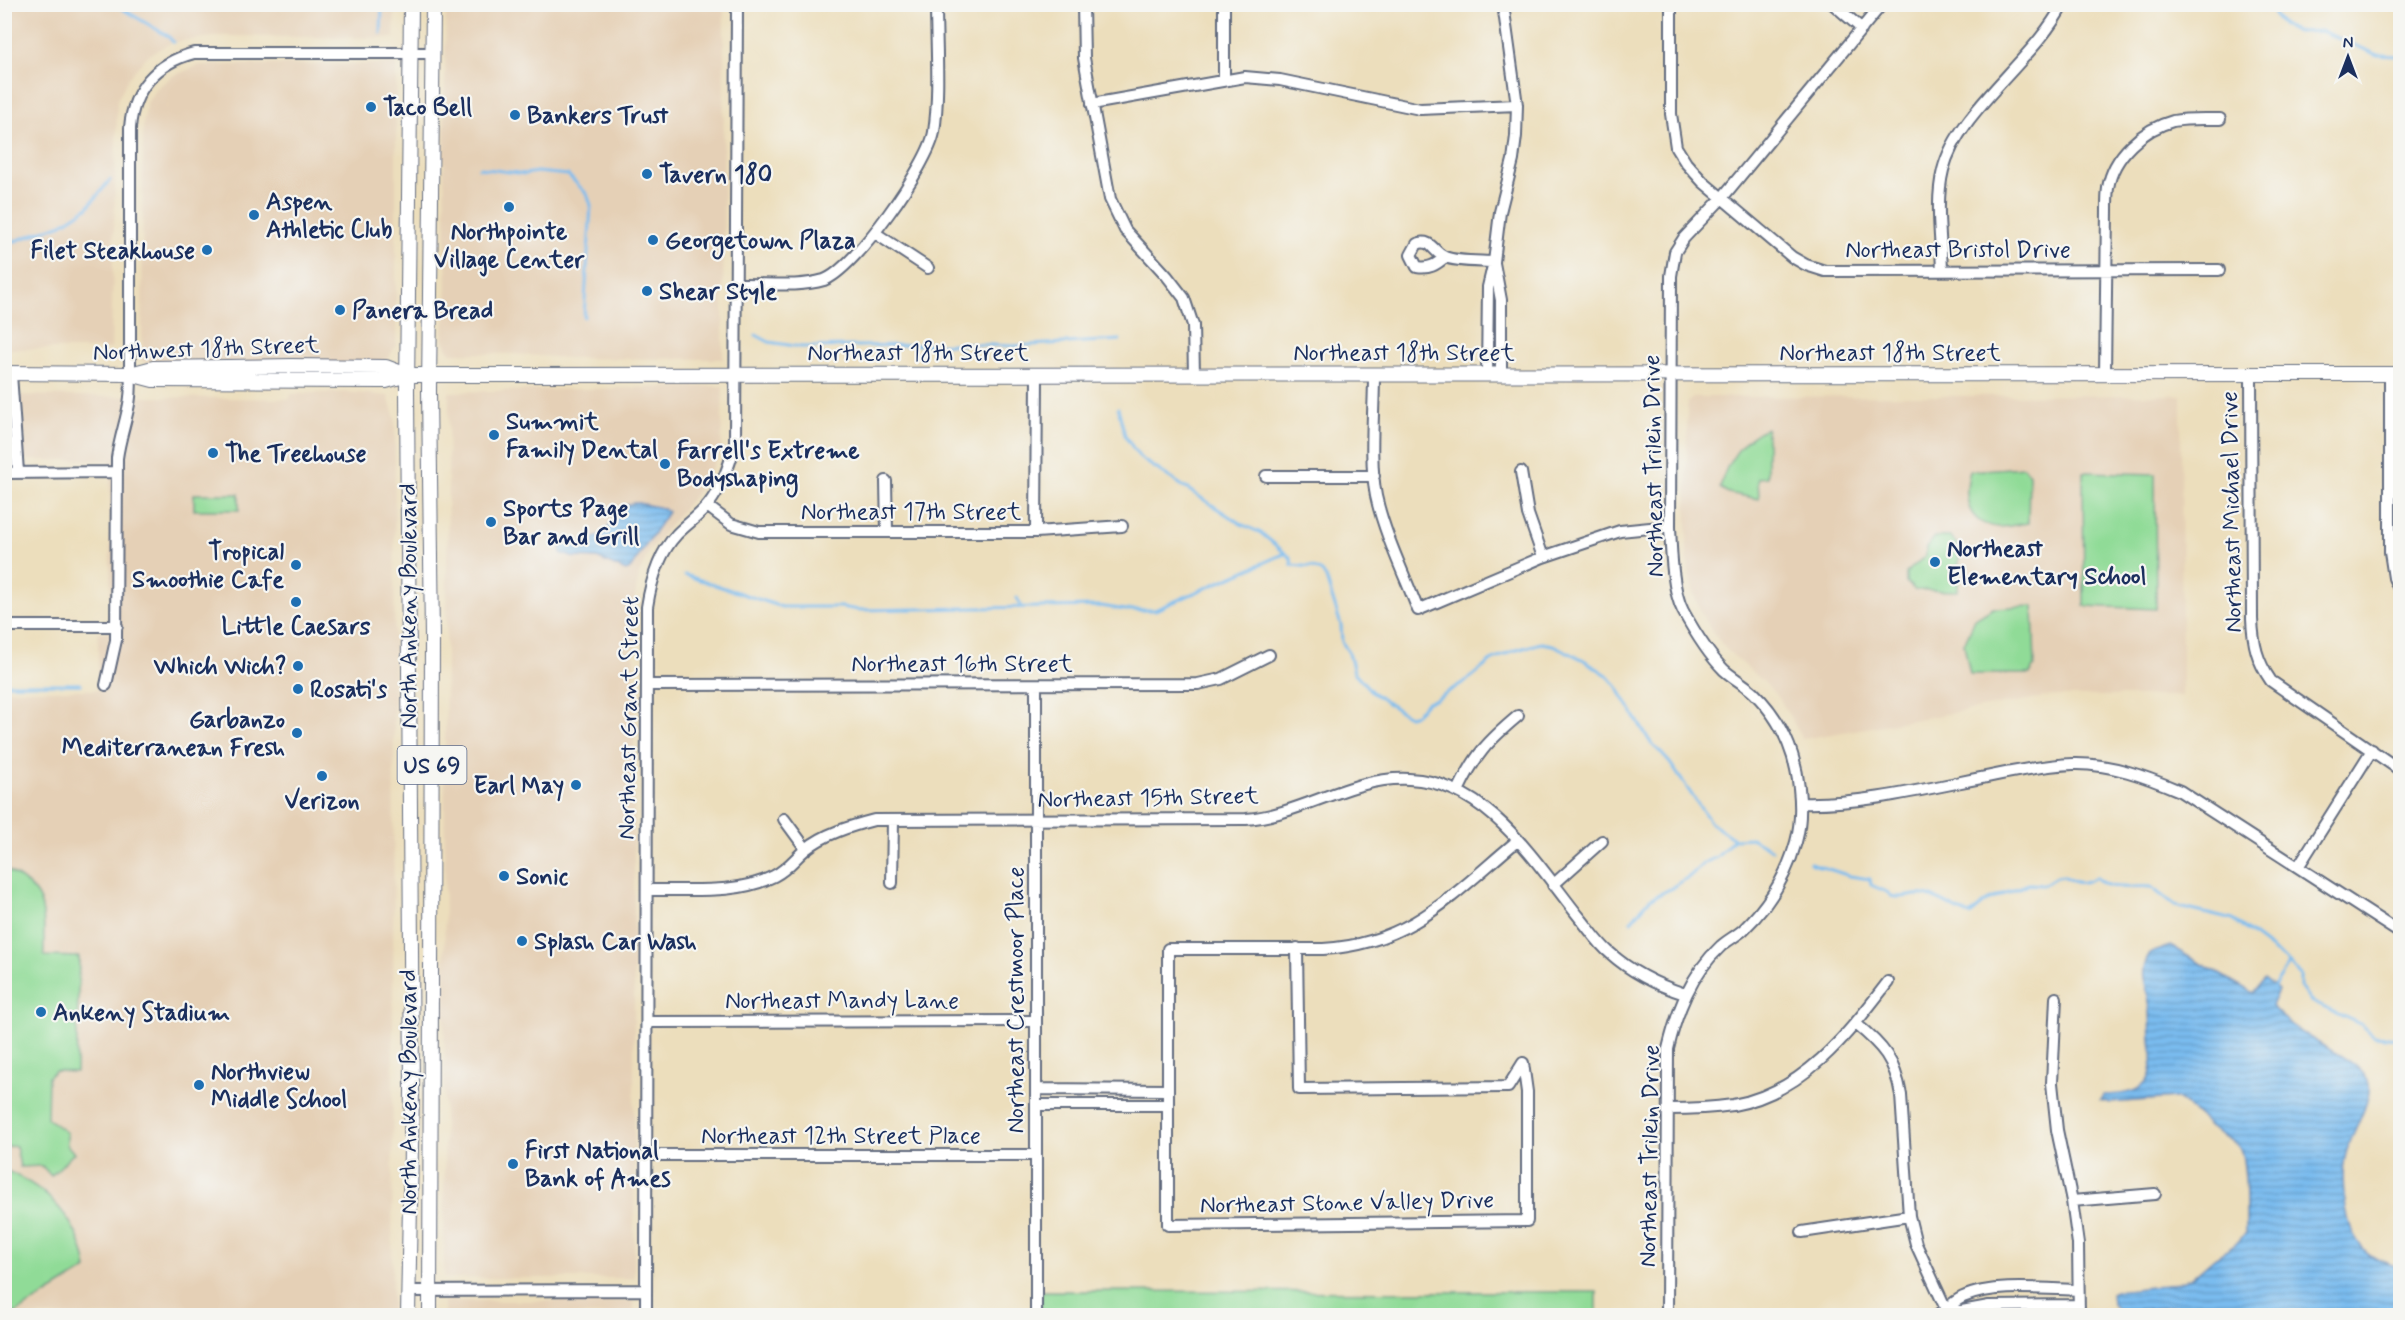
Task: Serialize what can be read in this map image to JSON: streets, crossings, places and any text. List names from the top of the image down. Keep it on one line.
{"streets":{"main road":["Northwest 18th Street","Northeast 18th Street","North Ankeny Boulevard","US 69"],"street":["Northeast Bristol Drive","Northeast Trilein Drive","Northeast 17th Street","Northeast Michael Drive","Northeast 16th Street","Northeast Grant Street","Northeast 15th Street","Northeast Mandy Lane","Northeast Crestmoor Place","Northeast 12th Street Place","Northeast Stone Valley Drive"]},"crossings":[["Northeast Bristol Drive","Northeast Trilein Drive"],["Northwest 18th Street","Northeast 18th Street"],["Northwest 18th Street","North Ankeny Boulevard"],["Northeast 18th Street","Northeast Trilein Drive"],["Northeast 18th Street","Northeast Michael Drive"],["Northeast 18th Street","North Ankeny Boulevard"],["Northeast 18th Street","Northeast Grant Street"],["Northeast Trilein Drive","Northeast 15th Street"],["Northeast 17th Street","Northeast Grant Street"],["Northeast 16th Street","Northeast Grant Street"],["Northeast 16th Street","Northeast Crestmoor Place"],["Northeast Grant Street","Northeast 15th Street"],["Northeast Grant Street","Northeast Mandy Lane"],["Northeast Grant Street","Northeast 12th Street Place"],["Northeast 15th Street","Northeast Crestmoor Place"],["Northeast Mandy Lane","Northeast Crestmoor Place"],["Northeast Crestmoor Place","Northeast 12th Street Place"]],"places":["Taco Bell","Bankers Trust","Tavern 180","Northpointe Village Center","Aspen Athletic Club","Georgetown Plaza","Filet Steakhouse","Shear Style","Panera Bread","Summit Family Dental","The Treehouse","Farrell's Extreme Bodyshaping","Sports Page Bar and Grill","Northeast Elementary School","Tropical Smoothie Cafe","Little Caesars","Which Wich?","Rosati's","Garbanzo Mediterranean Fresh","Verizon","Earl May","Sonic","Splash Car Wash","Ankeny Stadium","Northview Middle School","First National Bank of Ames"],"north":"top"}
